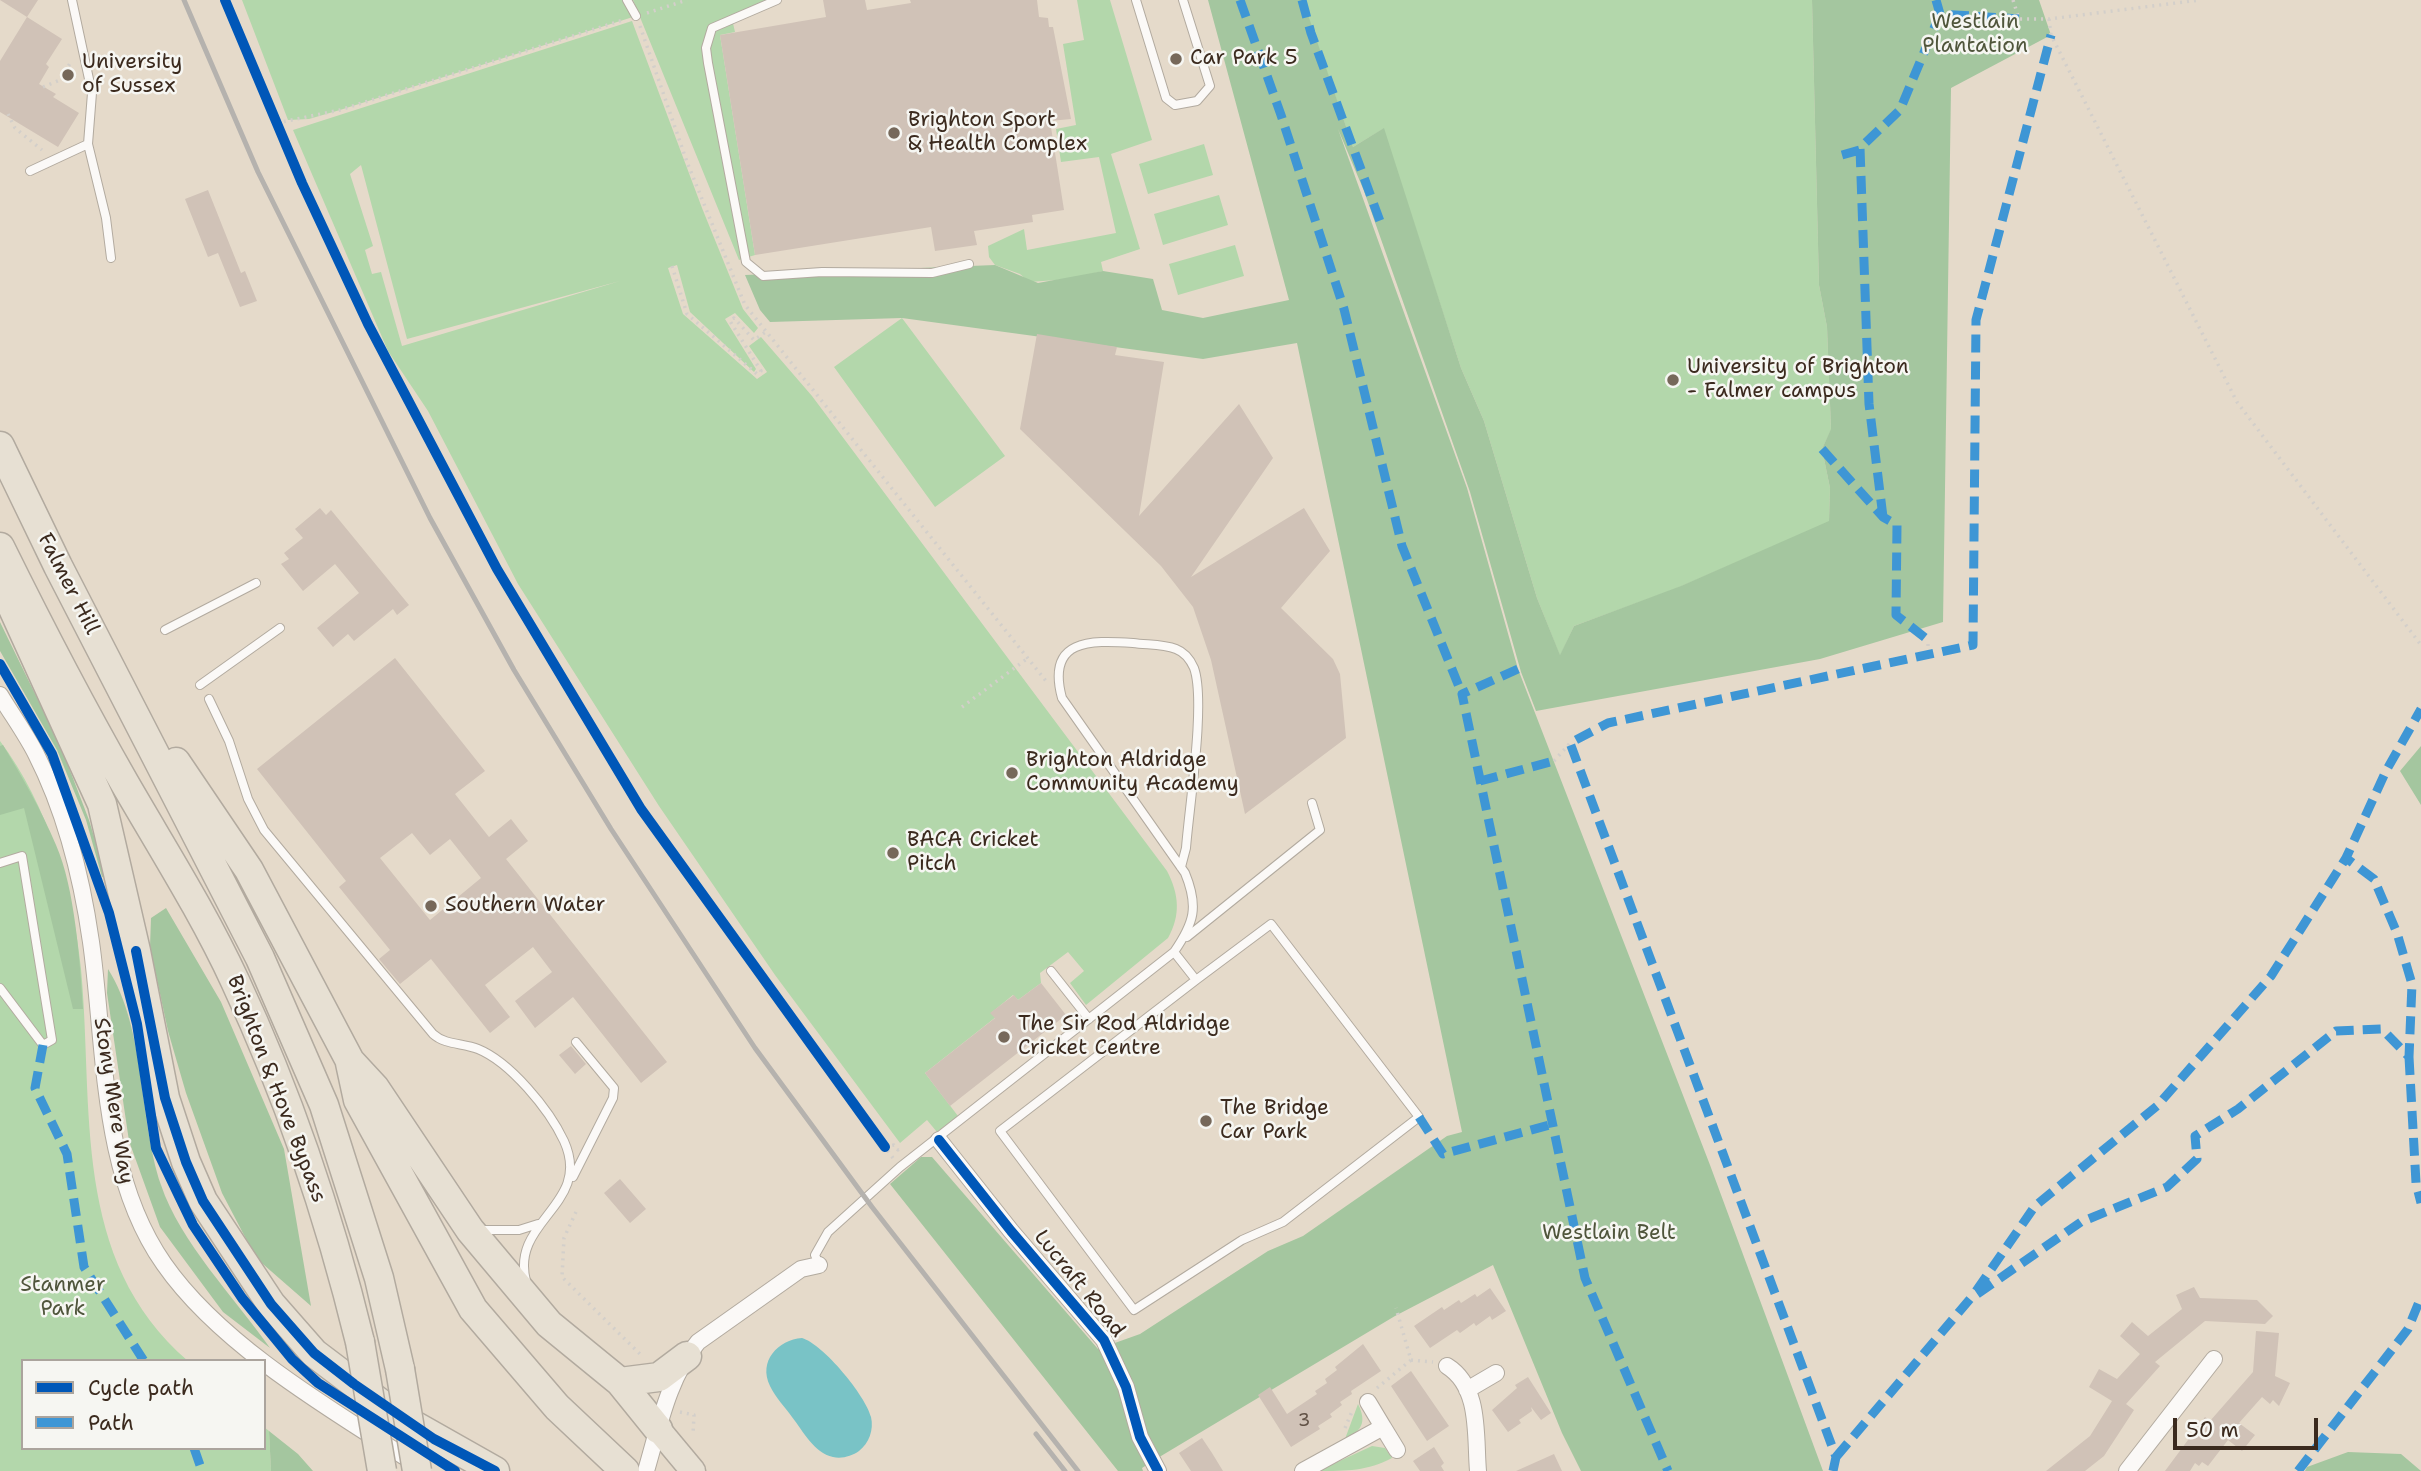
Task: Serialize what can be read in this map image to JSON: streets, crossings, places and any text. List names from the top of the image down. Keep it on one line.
{"streets":{"highway":["Falmer Hill","Brighton & Hove Bypass"],"street":["Stony Mere Way","Lucraft Road"]},"crossings":[["Falmer Hill","Brighton & Hove Bypass"]],"parks":["Westlain Plantation","Westlain Belt","Stanmer Park"],"places":["Car Park 5","University of Sussex","Brighton Sport & Health Complex","University of Brighton - Falmer campus","Brighton Aldridge Community Academy","BACA Cricket Pitch","Southern Water","The Sir Rod Aldridge Cricket Centre","The Bridge Car Park"],"house_numbers":["3"],"legend":["Cycle path","Path"],"scale_bar":"50 m"}
